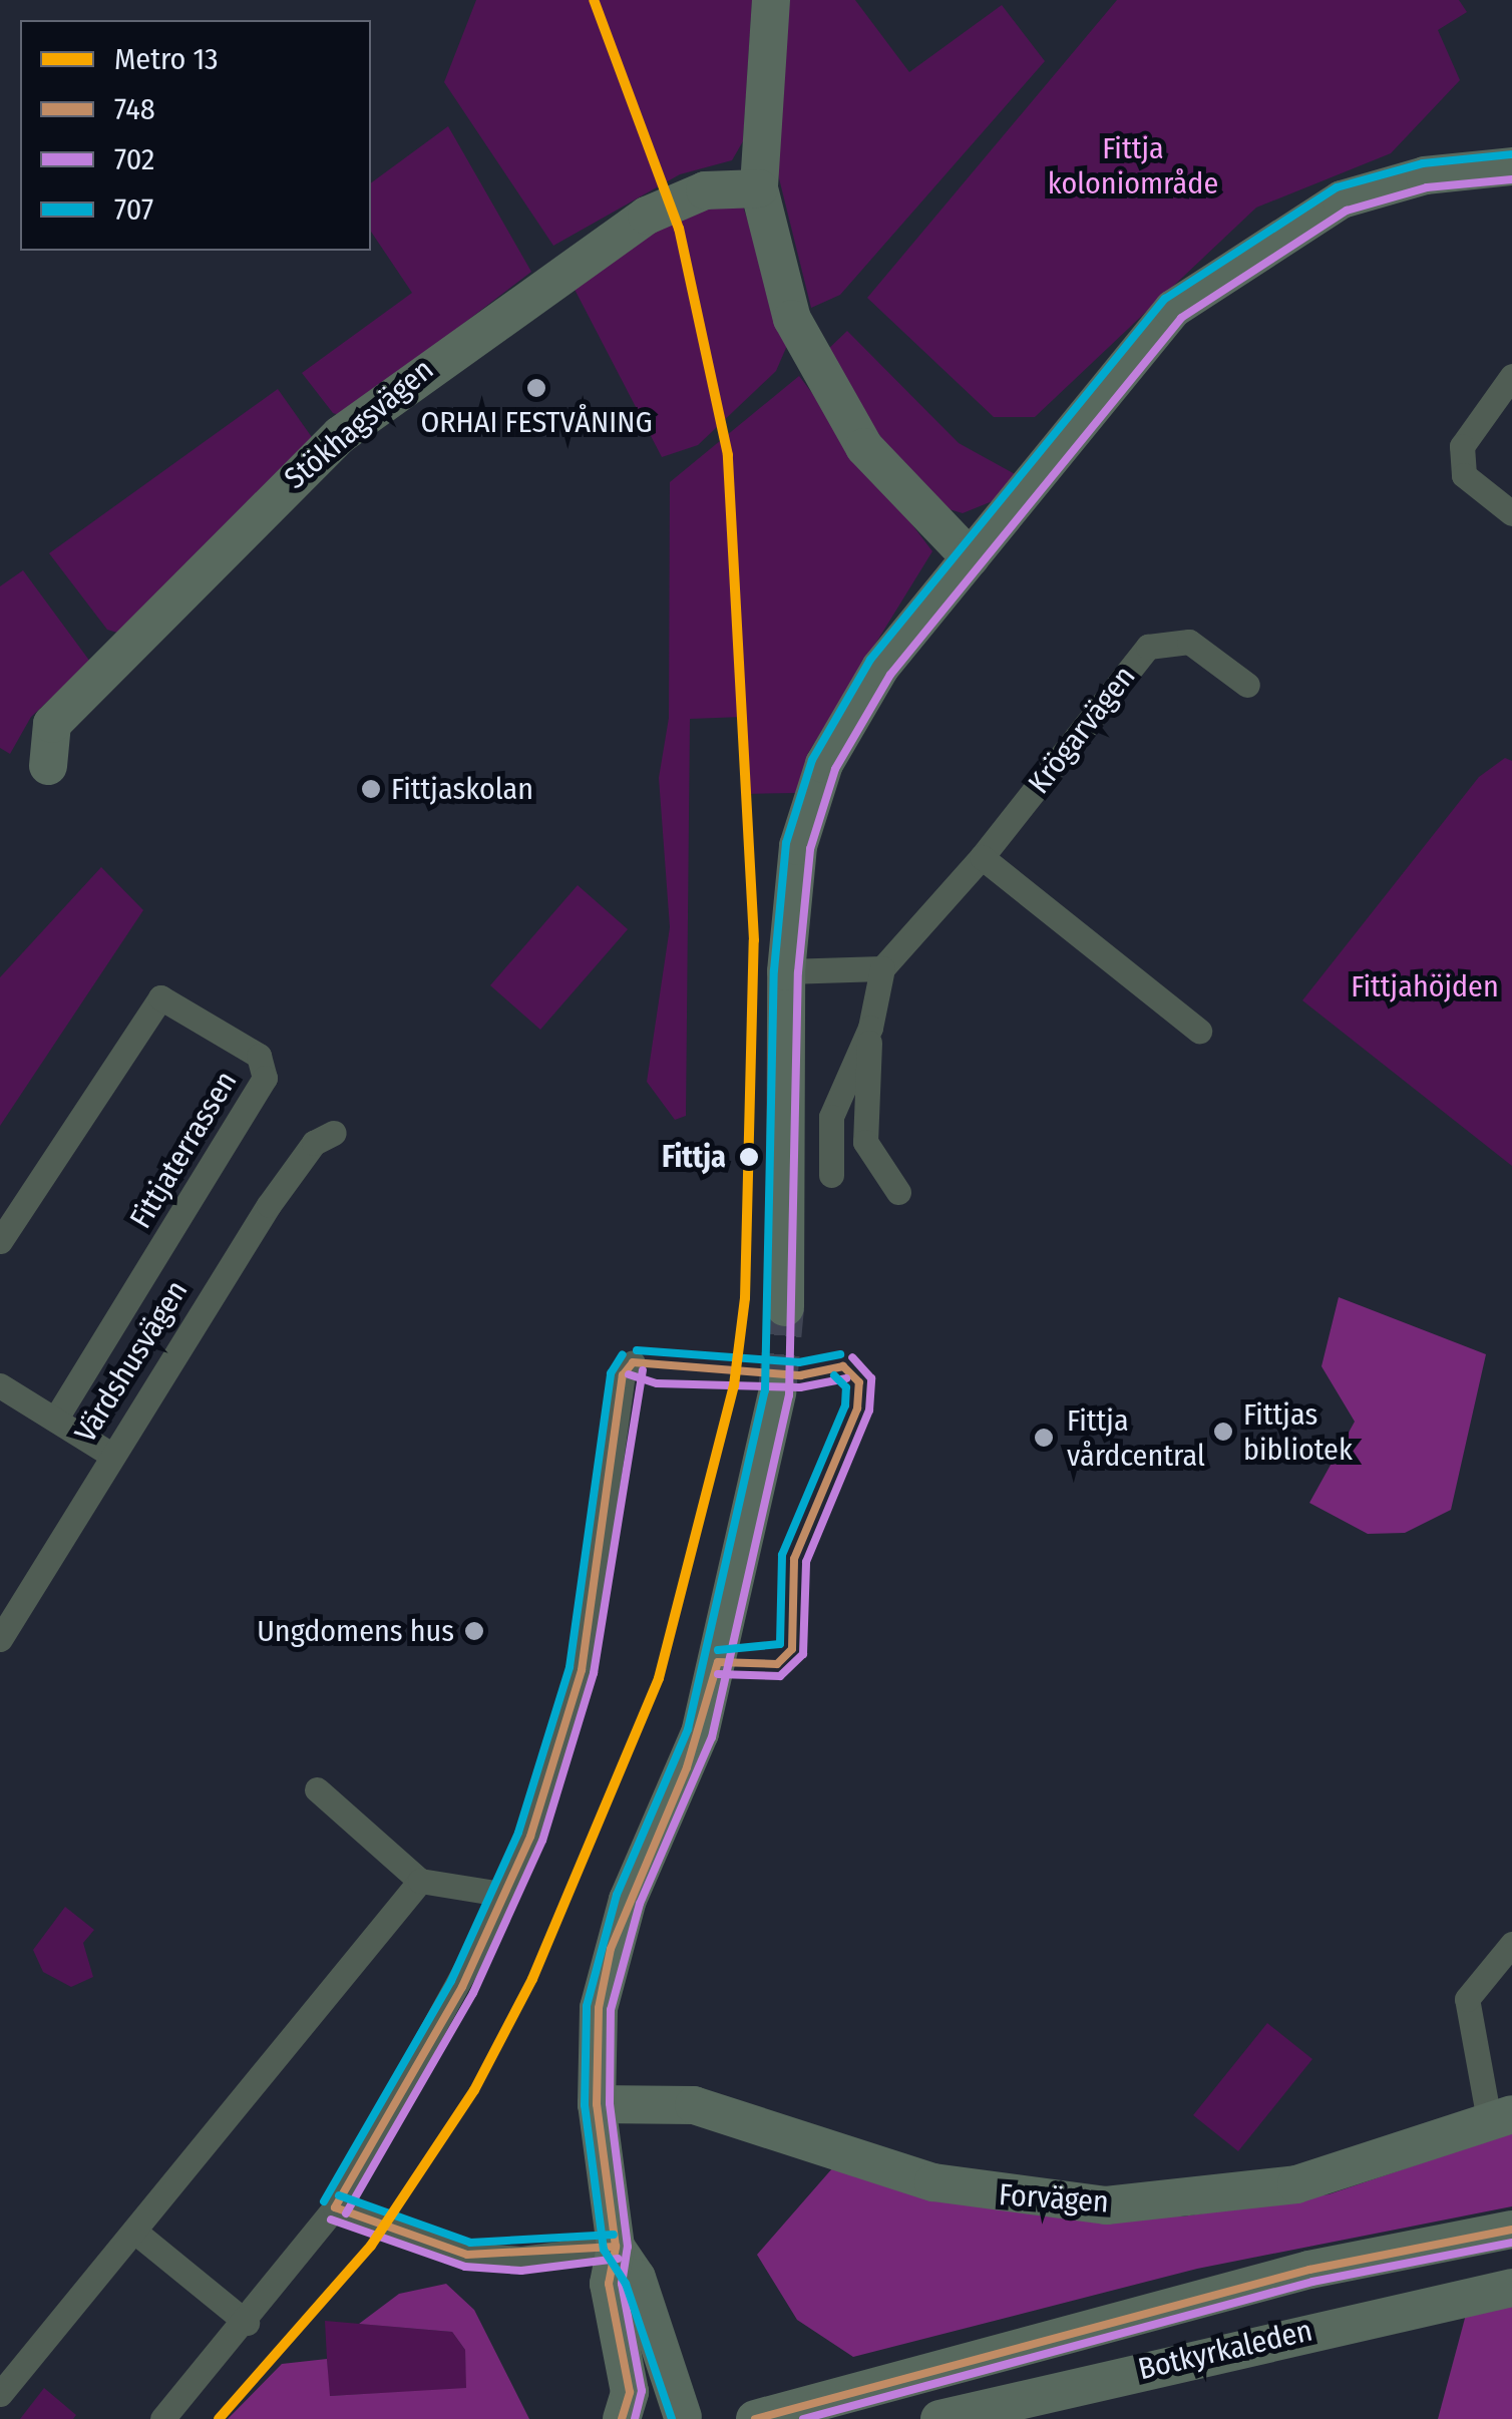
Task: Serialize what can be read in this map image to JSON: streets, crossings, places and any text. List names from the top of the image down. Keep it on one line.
{"streets":{"street":["Stökhagsvägen","Krögarvägen","Fittjaterrassen","Värdshusvägen","Forvägen","Botkyrkaleden"]},"parks":["Fittja koloniområde","Fittjahöjden"],"places":["ORHAI FESTVÅNING","Fittjaskolan","Fittja","Fittjas bibliotek","Fittja vårdcentral","Ungdomens hus"],"lines":["metro line 13","transit line 707","transit line 702","transit line 748"],"legend":["Metro 13","748","702","707"]}
